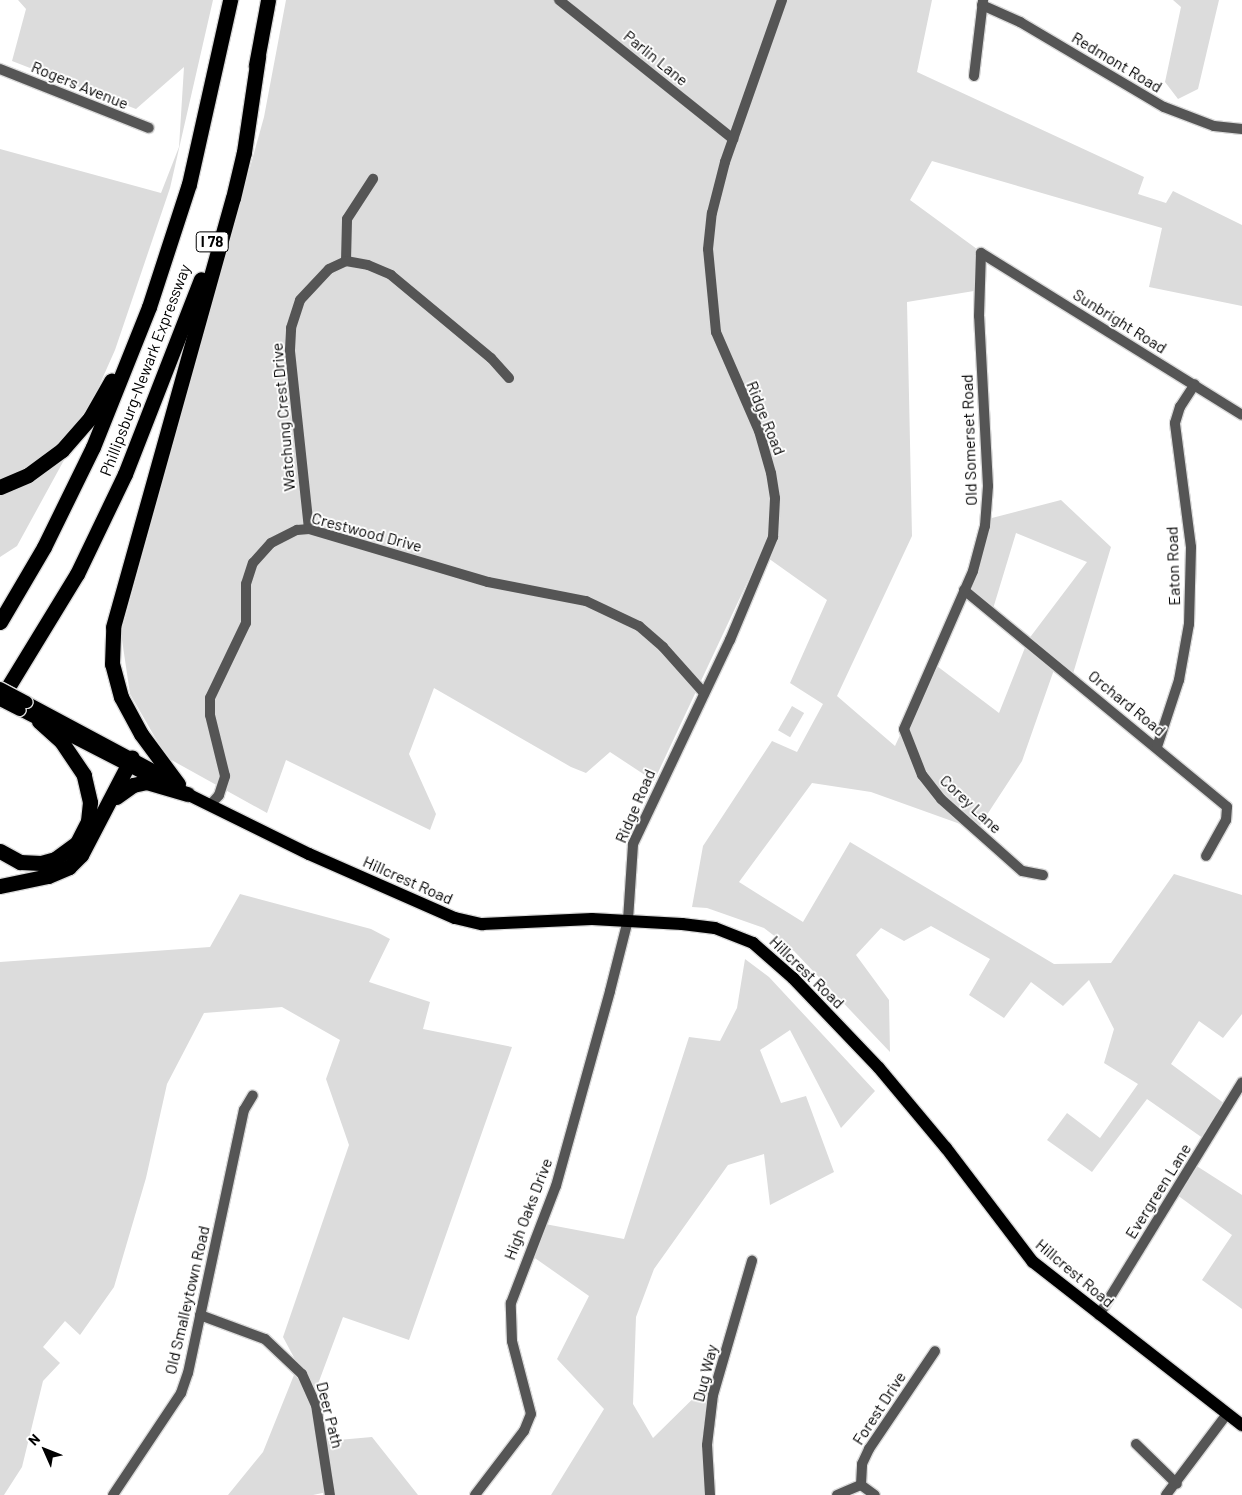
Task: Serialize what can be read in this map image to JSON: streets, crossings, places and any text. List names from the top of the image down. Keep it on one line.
{"streets":{"highway":["I 78","Phillipsburg-Newark Expressway"],"main road":["Hillcrest Road"],"street":["Parlin Lane","Redmont Road","Rogers Avenue","Sunbright Road","Watchung Crest Drive","Ridge Road","Old Somerset Road","Crestwood Drive","Eaton Road","Orchard Road","Corey Lane","Evergreen Lane","High Oaks Drive","Old Smalleytown Road","Dug Way","Forest Drive","Deer Path"]},"crossings":[["Parlin Lane","Ridge Road"],["Sunbright Road","Old Somerset Road"],["Sunbright Road","Eaton Road"],["Phillipsburg-Newark Expressway","Hillcrest Road"],["Watchung Crest Drive","Crestwood Drive"],["Ridge Road","Crestwood Drive"],["Ridge Road","Hillcrest Road"],["Ridge Road","High Oaks Drive"],["Old Somerset Road","Orchard Road"],["Old Somerset Road","Corey Lane"],["Crestwood Drive","Hillcrest Road"],["Eaton Road","Orchard Road"],["Hillcrest Road","Evergreen Lane"],["Hillcrest Road","High Oaks Drive"],["Old Smalleytown Road","Deer Path"]],"north":"top left"}
